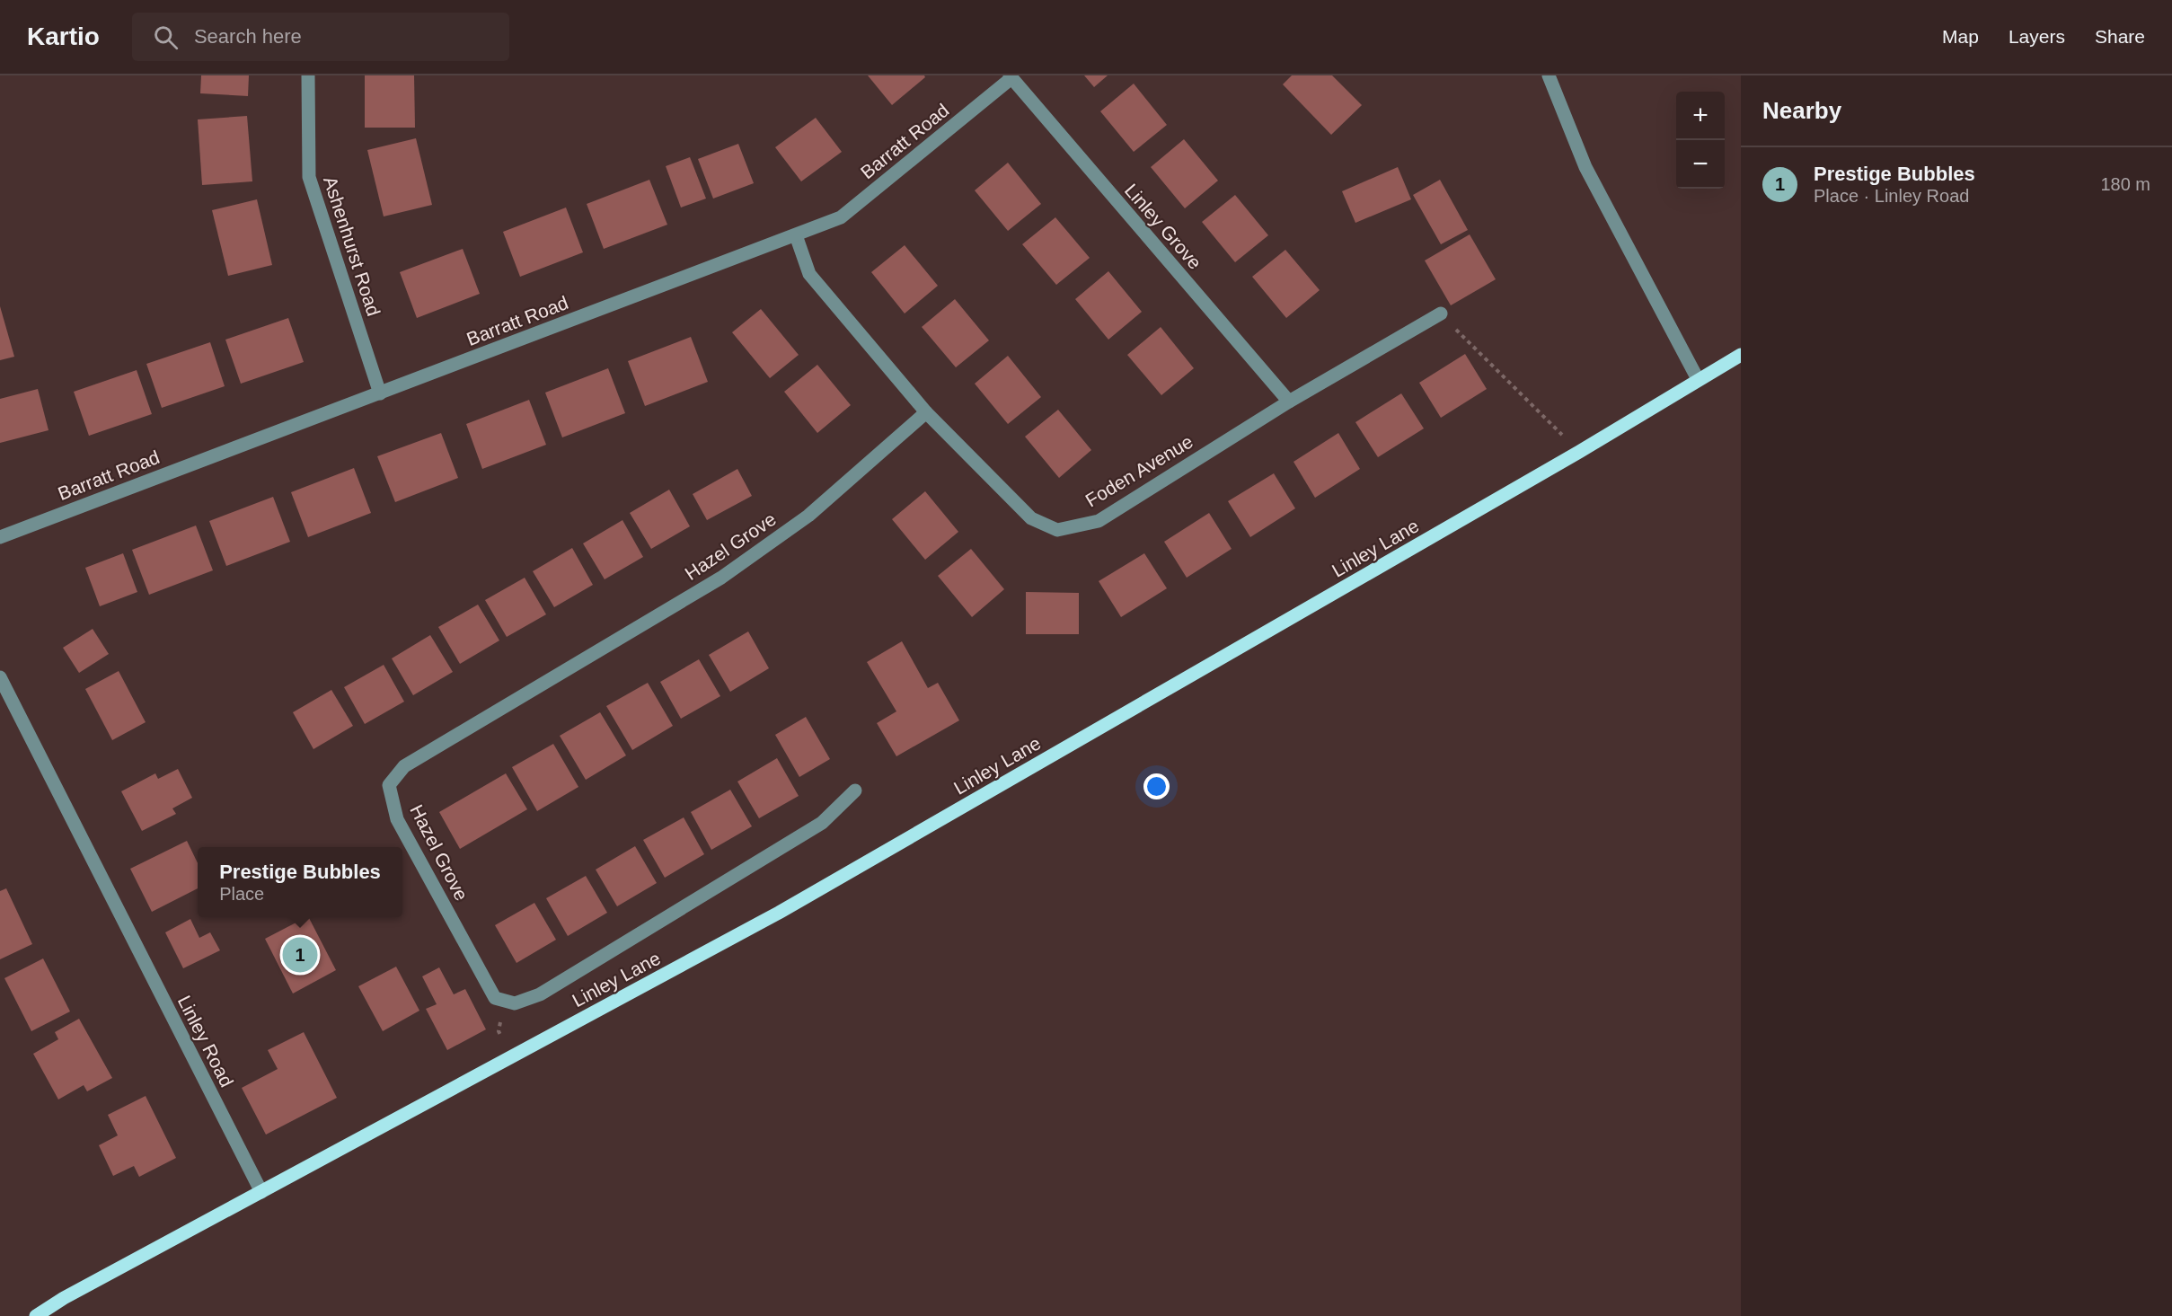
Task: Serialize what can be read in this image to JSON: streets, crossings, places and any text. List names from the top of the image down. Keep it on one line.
{"streets":{"main road":["Linley Lane"],"street":["Barratt Road","Linley Grove","Ashenhurst Road","Foden Avenue","Hazel Grove","Linley Road"]},"crossings":[["Barratt Road","Linley Grove"],["Barratt Road","Ashenhurst Road"],["Barratt Road","Foden Avenue"],["Linley Grove","Foden Avenue"],["Foden Avenue","Hazel Grove"],["Linley Lane","Linley Road"]],"page":{"header":"Kartio","search":"Search here","nav":["Map","Layers","Share"],"heading":"Nearby","map_buttons":["+","−"],"list":[{"mark":"1","name":"Prestige Bubbles","note":"Place · Linley Road","value":"180 m"}],"popup":["Prestige Bubbles","Place"],"pins":"1"}}
